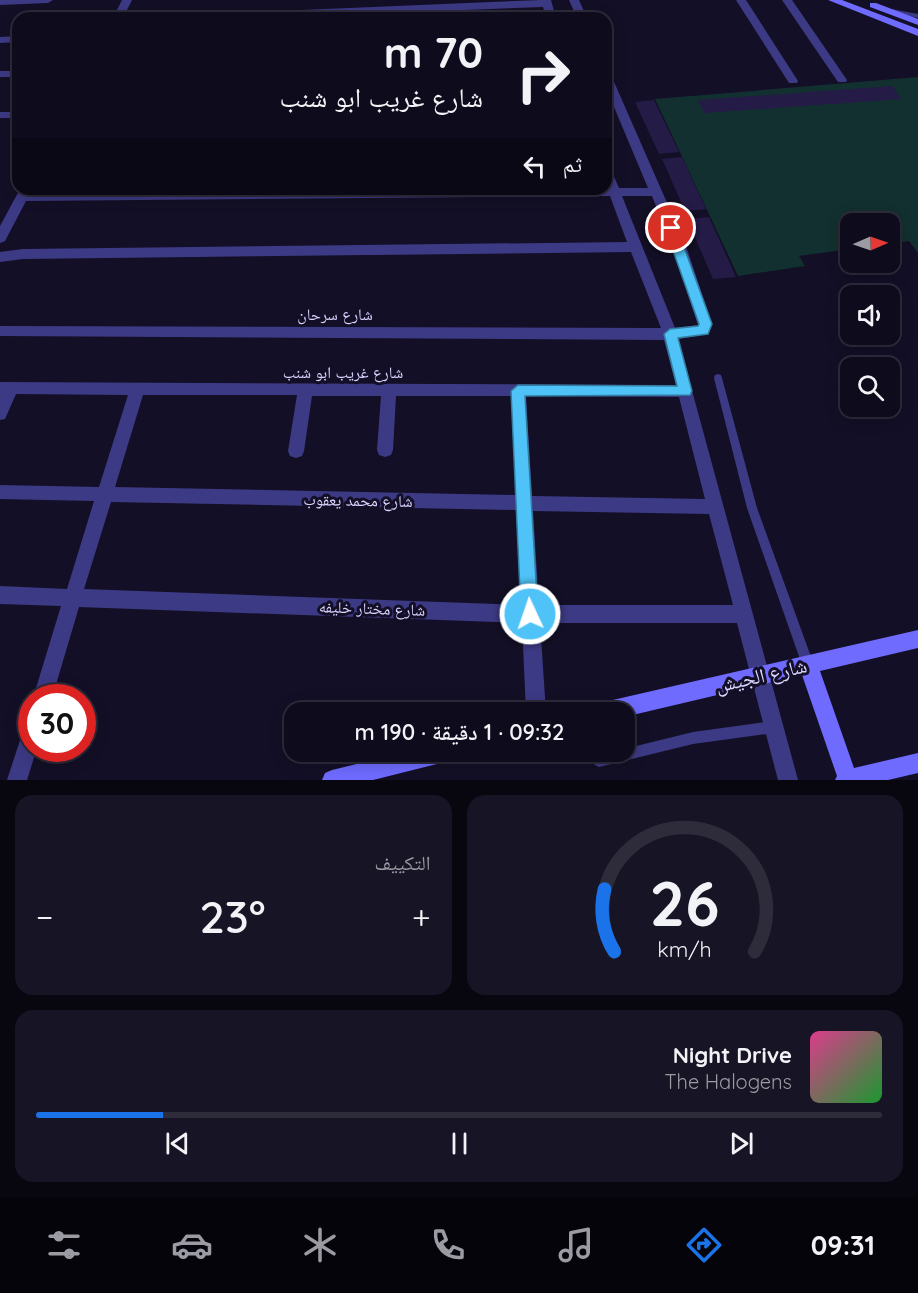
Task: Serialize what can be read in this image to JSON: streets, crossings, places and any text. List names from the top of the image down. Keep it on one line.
{"streets":{"main road":["شارع الجيش"],"street":["شارع سرحان","شارع غريب ابو شنب","شارع محمد يعقوب","شارع مختار خليفه"]},"north":"right","page":{"turn":["70 m","شارع غريب ابو شنب"],"then":"ثم","limit":"30","trip":"09:32 · 1 دقيقة · 190 m","tile":"التكييف","heat":["−","23°","+"],"song":["Night Drive","The Halogens"],"tabs":"09:31","gauge":["26","km/h"]}}
